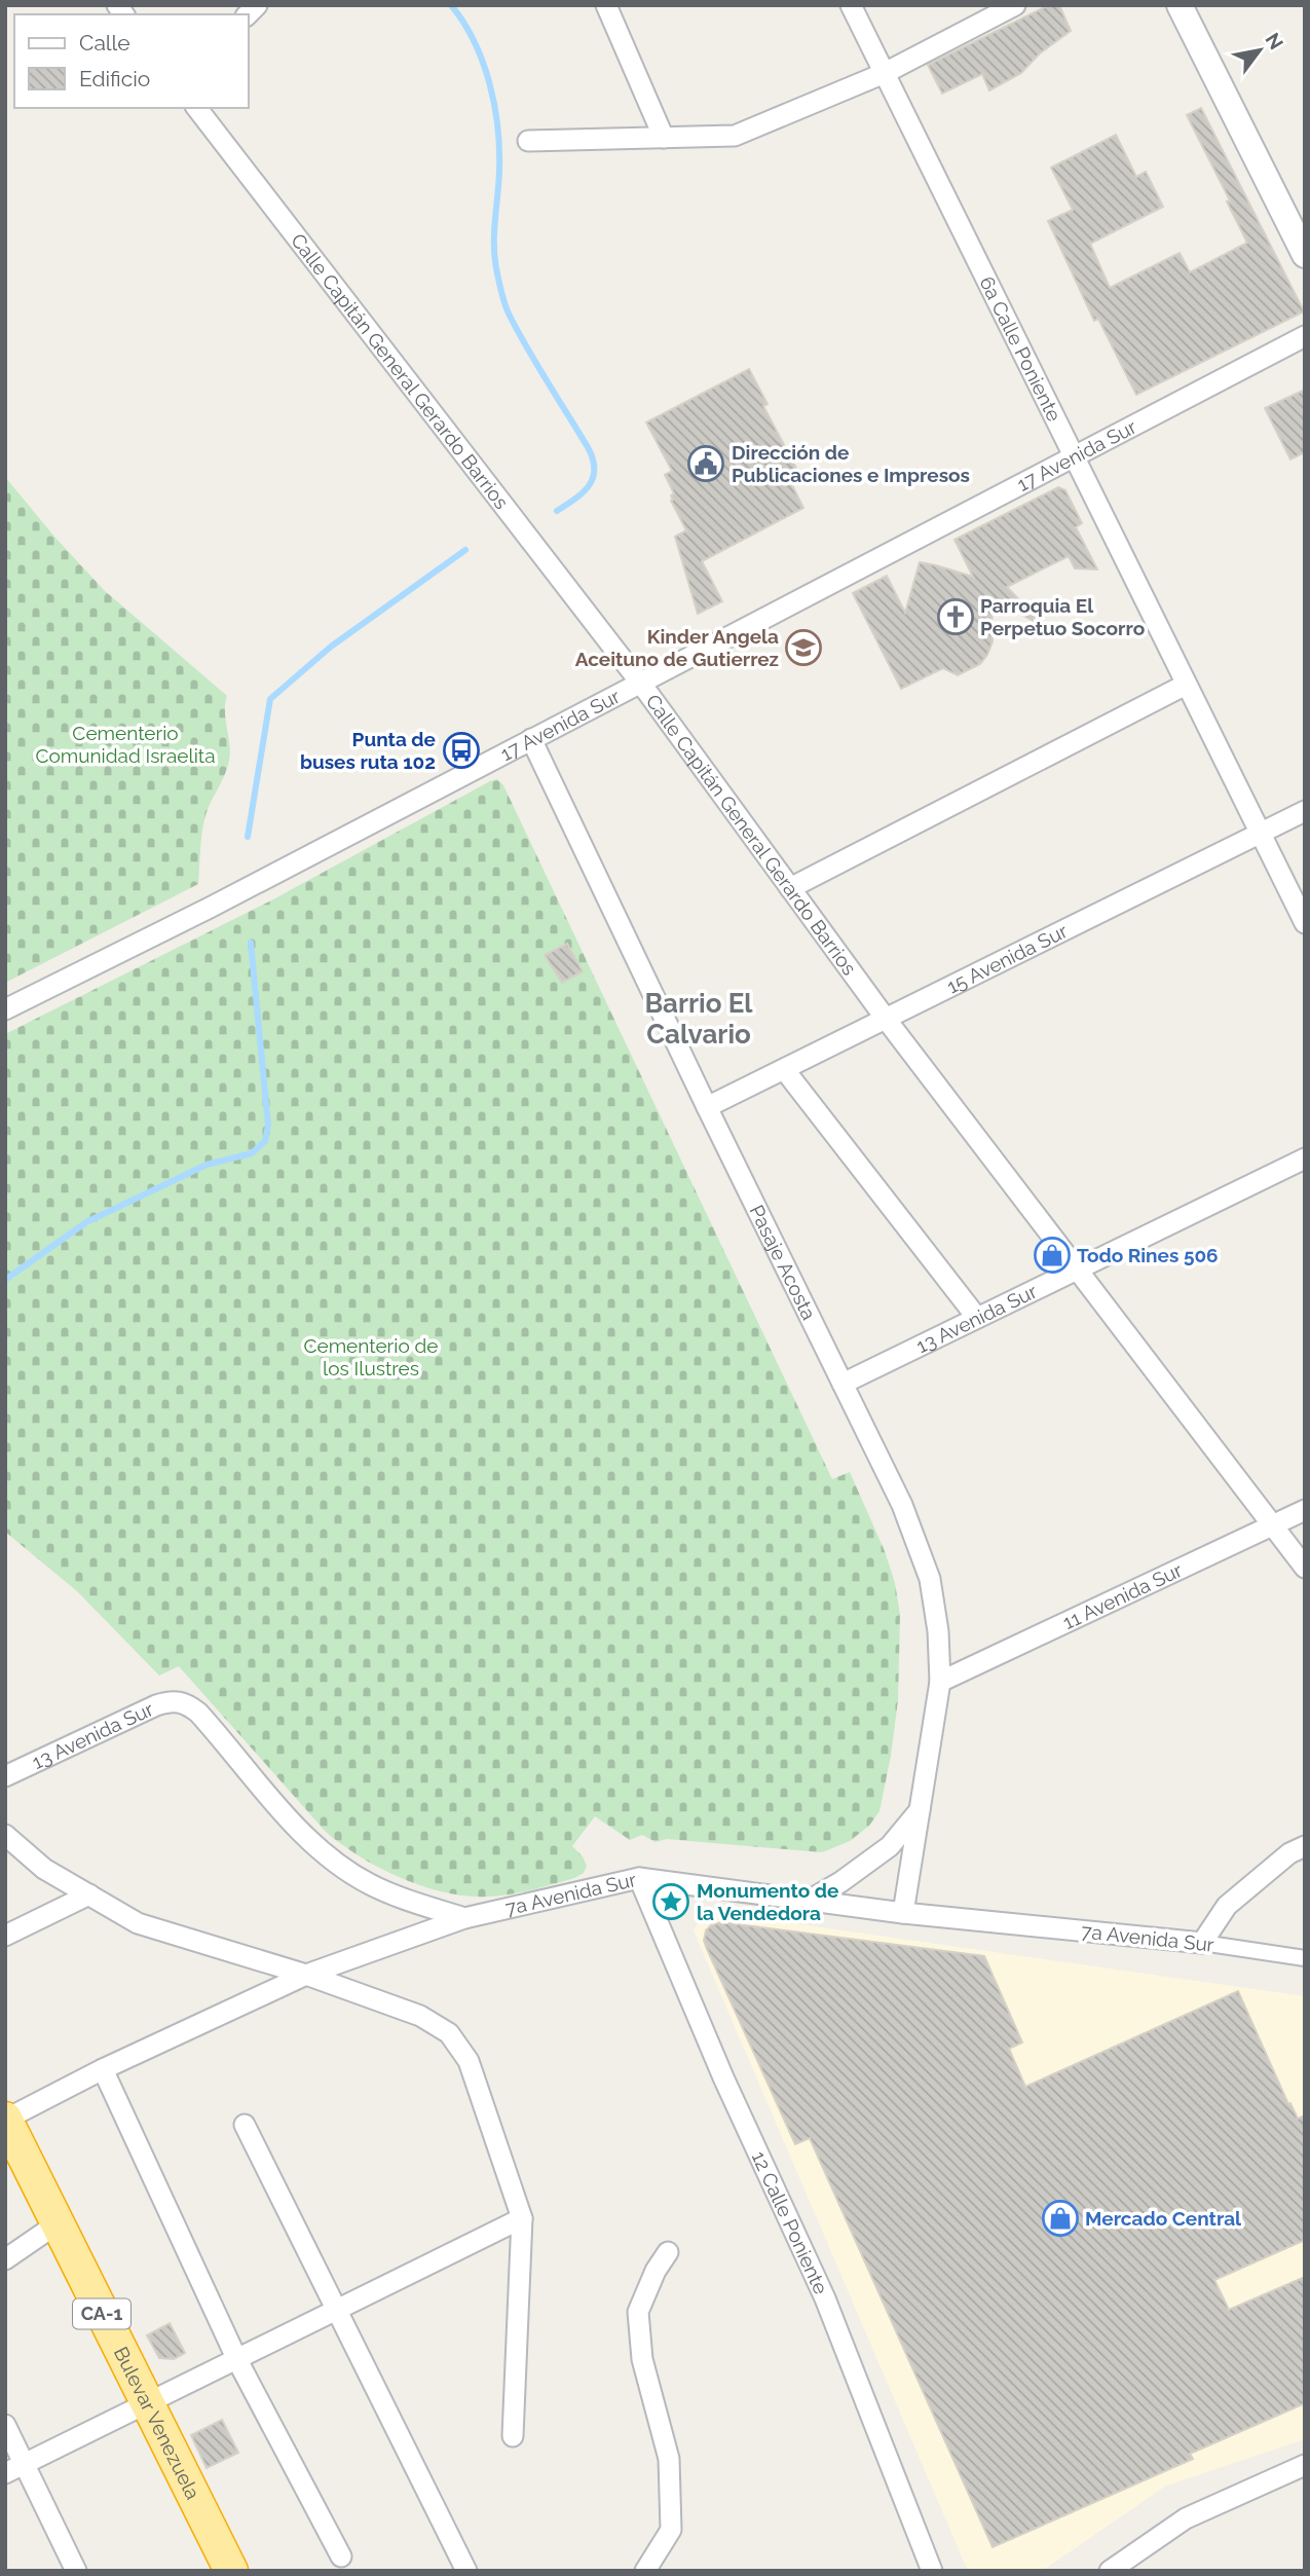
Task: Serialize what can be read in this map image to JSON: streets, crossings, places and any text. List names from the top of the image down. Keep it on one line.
{"streets":{"highway":["CA-1","Bulevar Venezuela"],"street":["6a Calle Poniente","Calle Capitán General Gerardo Barrios","17 Avenida Sur","15 Avenida Sur","Pasaje Acosta","13 Avenida Sur","11 Avenida Sur","7a Avenida Sur","12 Calle Poniente"]},"crossings":[["6a Calle Poniente","17 Avenida Sur"],["6a Calle Poniente","15 Avenida Sur"],["Calle Capitán General Gerardo Barrios","17 Avenida Sur"],["Calle Capitán General Gerardo Barrios","15 Avenida Sur"],["Calle Capitán General Gerardo Barrios","13 Avenida Sur"],["Calle Capitán General Gerardo Barrios","11 Avenida Sur"],["17 Avenida Sur","Pasaje Acosta"],["15 Avenida Sur","Pasaje Acosta"],["Pasaje Acosta","13 Avenida Sur"],["Pasaje Acosta","11 Avenida Sur"],["Pasaje Acosta","7a Avenida Sur"],["13 Avenida Sur","7a Avenida Sur"],["7a Avenida Sur","12 Calle Poniente"],["7a Avenida Sur","Bulevar Venezuela"]],"districts":["Barrio El Calvario"],"parks":["Cementerio Comunidad Israelita","Cementerio de los Ilustres"],"places":{"public building":["Dirección de Publicaciones e Impresos"],"church":["Parroquia El Perpetuo Socorro"],"school or university":["Kinder Angela Aceituno de Gutierrez"],"bus stop":["Punta de buses ruta 102"],"shop":["Todo Rines 506","Mercado Central"],"place":["Monumento de la Vendedora"]},"legend":["Calle","Edificio"],"north":"top right"}
